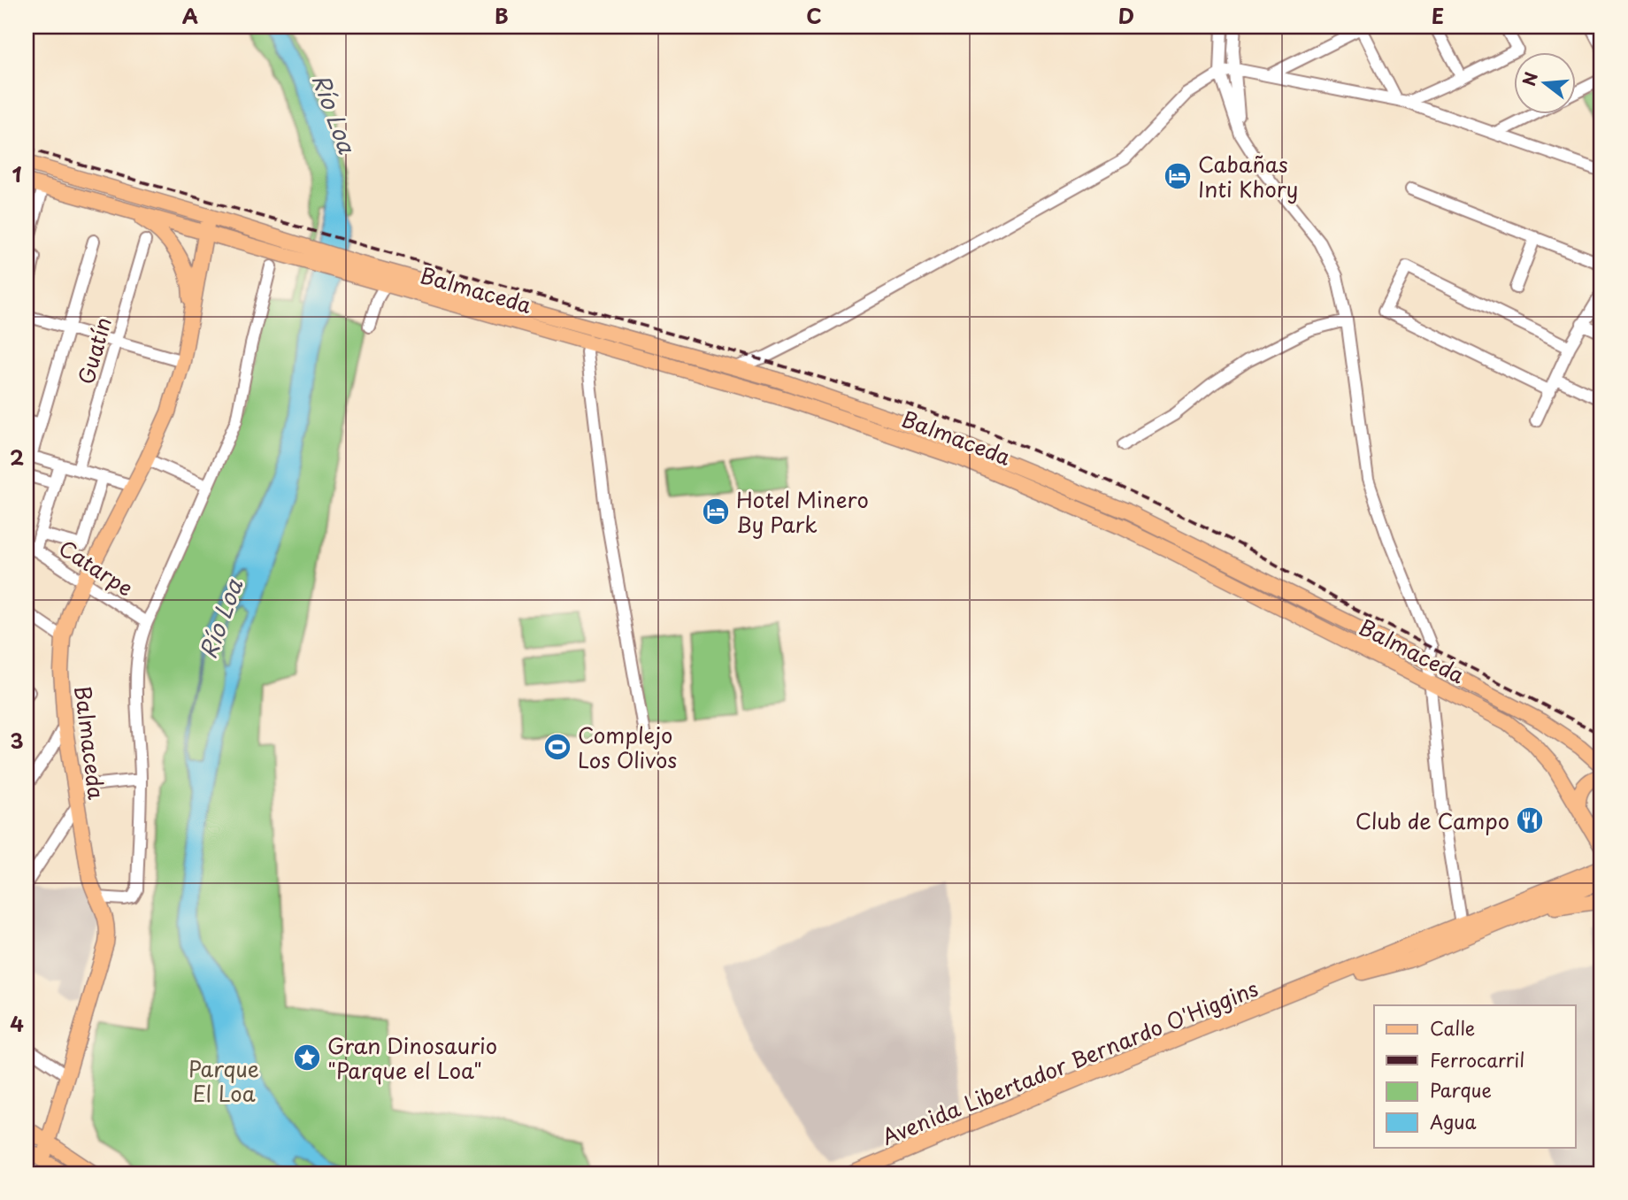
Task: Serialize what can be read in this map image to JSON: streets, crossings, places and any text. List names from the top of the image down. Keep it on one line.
{"streets":{"main road":["Balmaceda","Avenida Libertador Bernardo O'Higgins"],"street":["Guatín","Catarpe"]},"crossings":[["Balmaceda","Catarpe"]],"water":["Río Loa"],"parks":["Parque El Loa"],"places":{"hotel":["Cabañas Inti Khory","Hotel Minero By Park"],"sports":["Complejo Los Olivos"],"restaurant":["Club de Campo"],"place":["Gran Dinosaurio \"Parque el Loa\""]},"legend":["Calle","Ferrocarril","Parque","Agua"],"north":"left","grid":{"columns":["A","B","C","D","E"],"rows":["1","2","3","4"]}}
